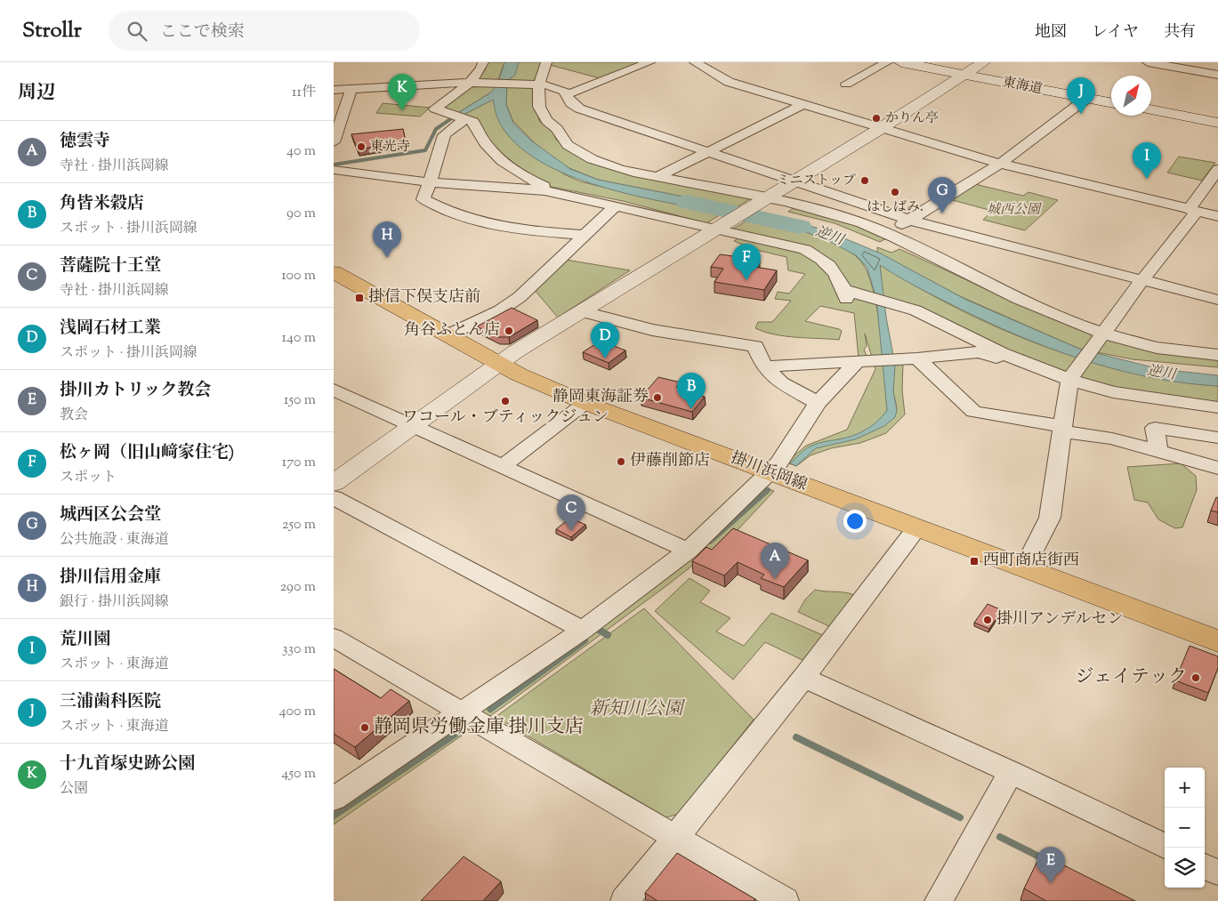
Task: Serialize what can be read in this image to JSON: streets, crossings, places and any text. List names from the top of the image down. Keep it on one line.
{"streets":{"main road":["掛川浜岡線"],"street":["東海道"]},"water":["逆川"],"parks":["城西公園","新知川公園"],"places":{"other":["かりん亭","東光寺","ミニストップ","はしばみ.","角谷ふとん店","静岡東海証券","ワコール・ブティックジュン","伊藤削節店","掛川アンデルセン","ジェイテック","静岡県労働金庫 掛川支店"],"transit":["掛信下俣支店前","西町商店街西"]},"north":"top right","page":{"header":"Strollr","search":"ここで検索","nav":["地図","レイヤ","共有"],"heading":["周辺","11件"],"pins":["K","J","I","G","H","F","D","B","C","A","E"],"list":[{"mark":"A","name":"徳雲寺","note":"寺社 · 掛川浜岡線","value":"40 m"},{"mark":"B","name":"角皆米穀店","note":"スポット · 掛川浜岡線","value":"90 m"},{"mark":"C","name":"菩薩院十王堂","note":"寺社 · 掛川浜岡線","value":"100 m"},{"mark":"D","name":"浅岡石材工業","note":"スポット · 掛川浜岡線","value":"140 m"},{"mark":"E","name":"掛川カトリック教会","note":"教会","value":"150 m"},{"mark":"F","name":"松ヶ岡（旧山﨑家住宅)","note":"スポット","value":"170 m"},{"mark":"G","name":"城西区公会堂","note":"公共施設 · 東海道","value":"250 m"},{"mark":"H","name":"掛川信用金庫","note":"銀行 · 掛川浜岡線","value":"290 m"},{"mark":"I","name":"荒川園","note":"スポット · 東海道","value":"330 m"},{"mark":"J","name":"三浦歯科医院","note":"スポット · 東海道","value":"400 m"},{"mark":"K","name":"十九首塚史跡公園","note":"公園","value":"450 m"}],"map_buttons":["+","−"]}}
